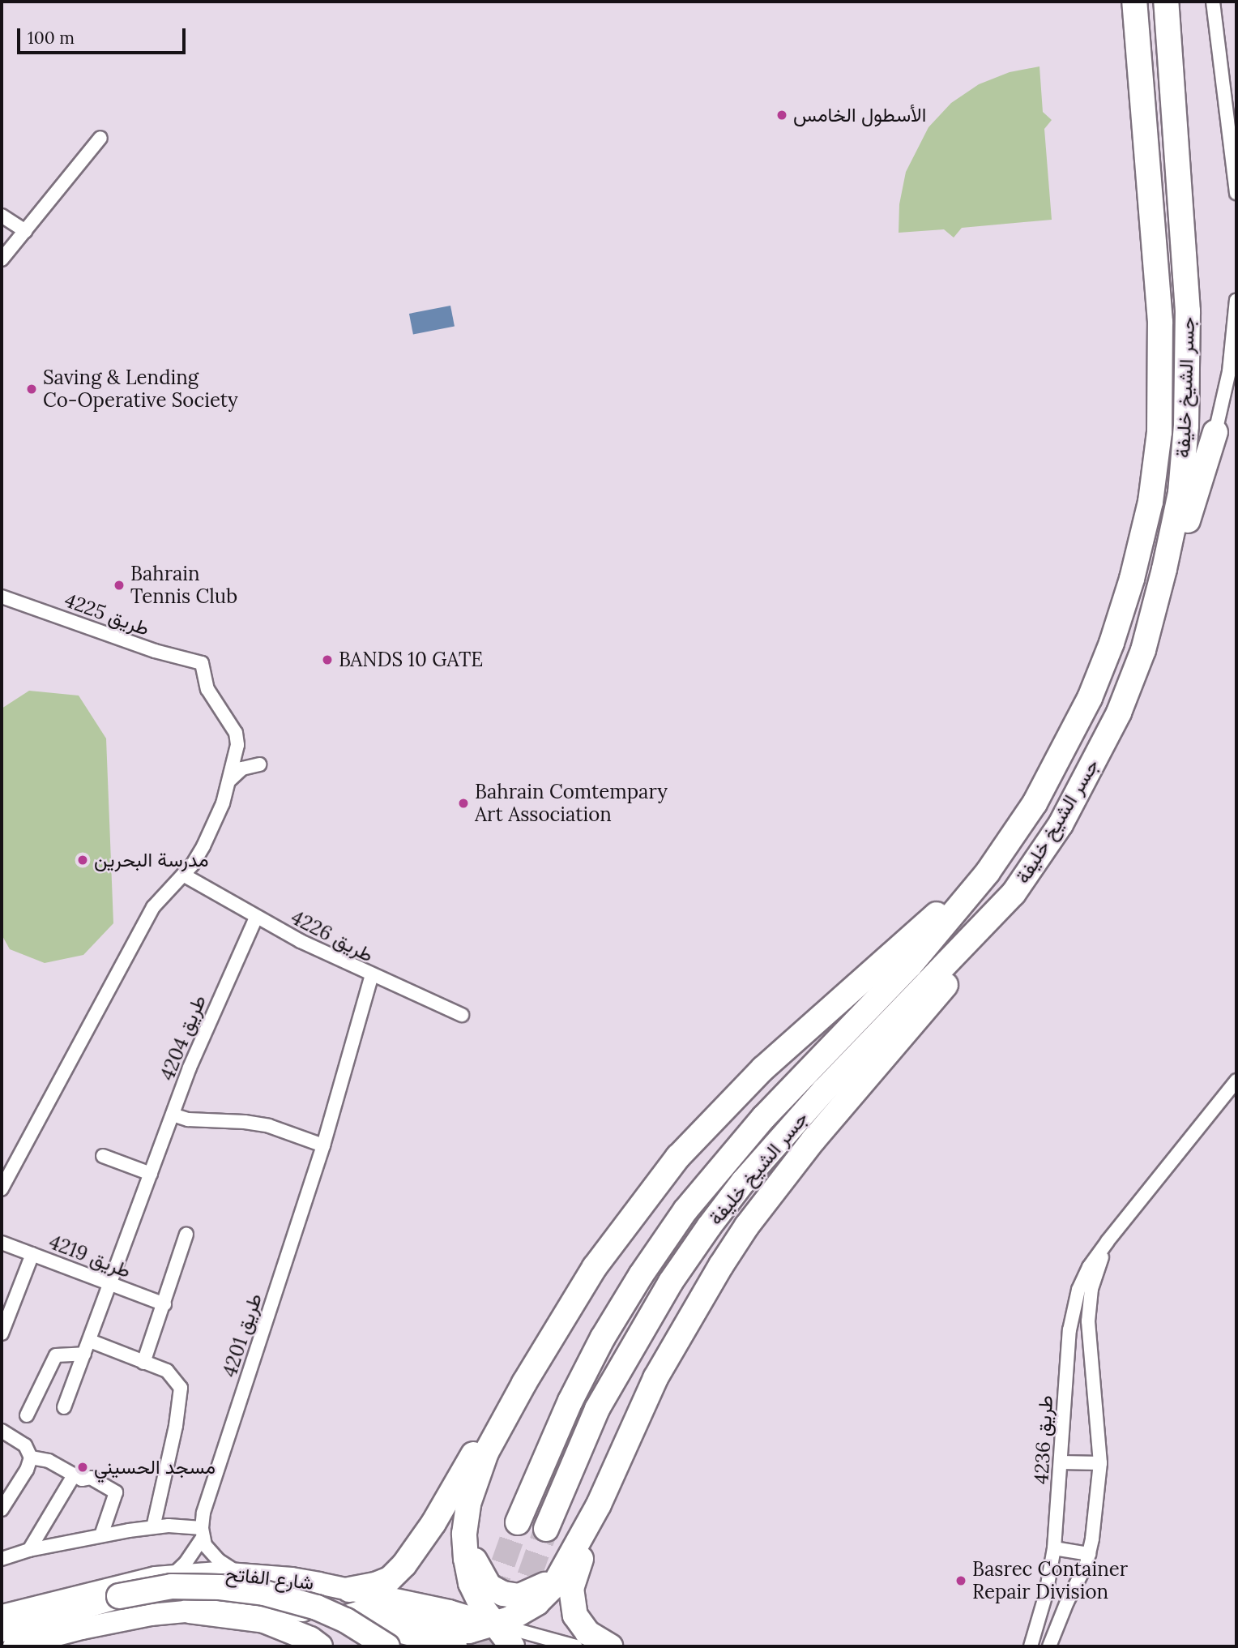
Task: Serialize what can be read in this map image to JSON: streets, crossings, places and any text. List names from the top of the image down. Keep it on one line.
{"streets":{"highway":["جسر الشيخ خليفة"],"main road":["شارع الفاتح"],"street":["طريق 4225","طريق 4226","طريق 4204","طريق 4219","طريق 4201","طريق 4236"]},"crossings":[["طريق 4226","طريق 4204"],["طريق 4226","طريق 4201"],["طريق 4204","طريق 4219"],["طريق 4201","شارع الفاتح"]],"places":["الأسطول الخامس","Saving & Lending Co-Operative Society","Bahrain Tennis Club","BANDS 10 GATE","Bahrain Comtempary Art Association","مدرسة البحرين","مسجد الحسيني","Basrec Container Repair Division"],"scale_bar":"100 m"}
